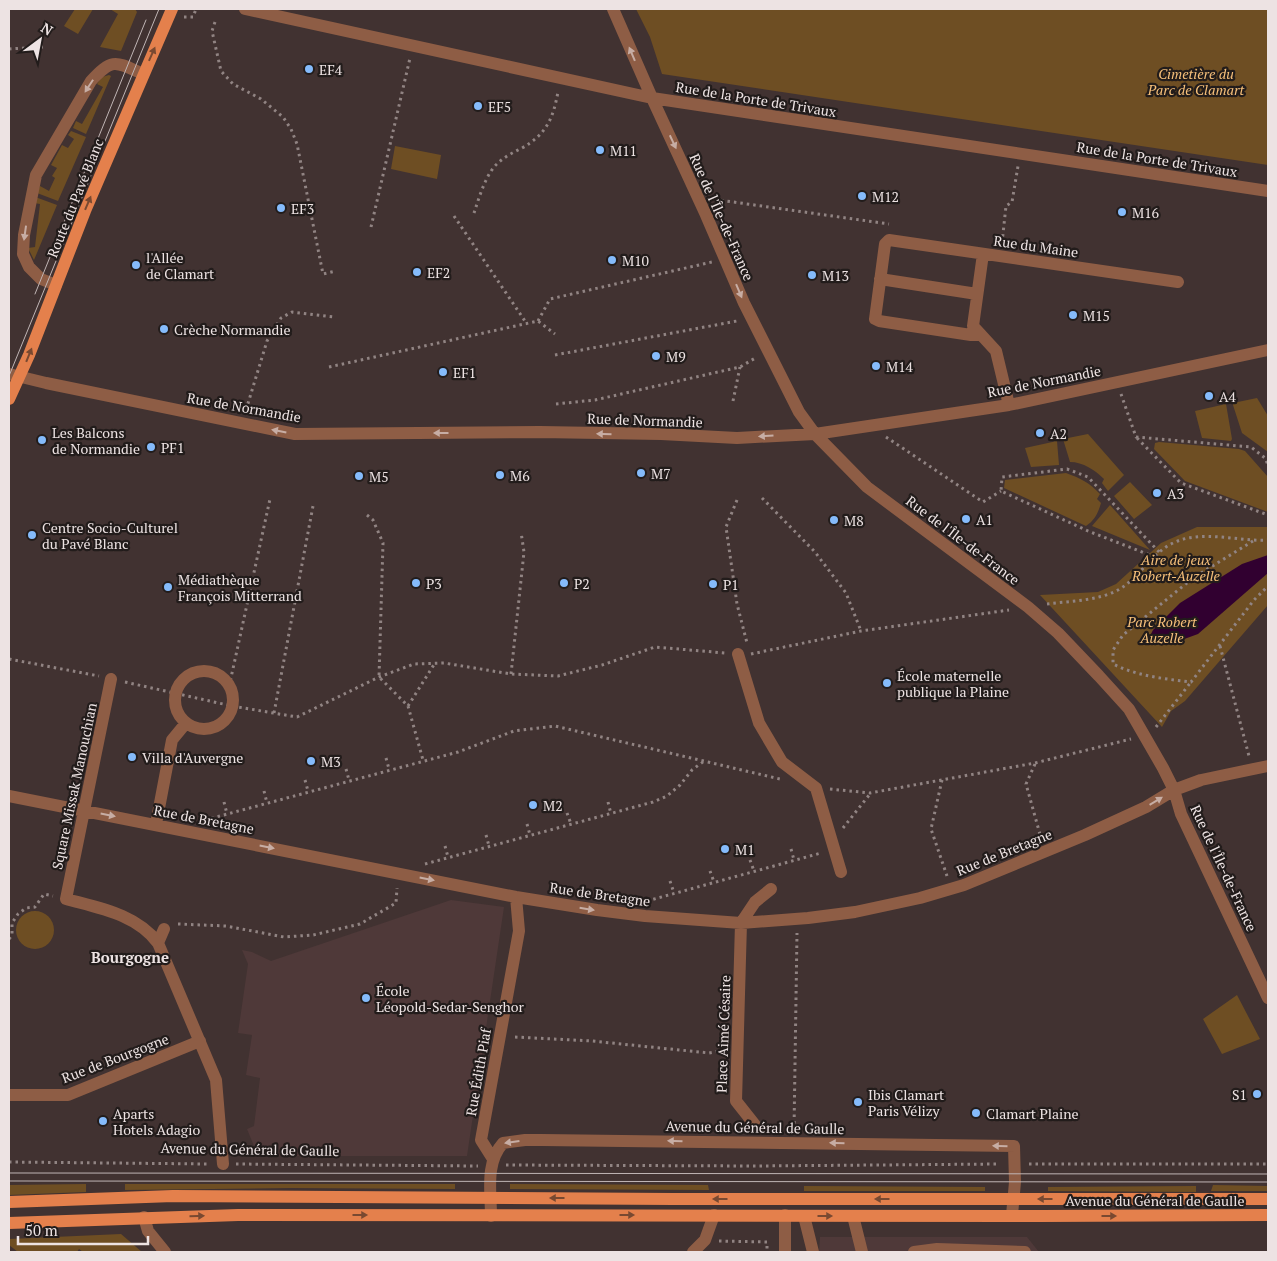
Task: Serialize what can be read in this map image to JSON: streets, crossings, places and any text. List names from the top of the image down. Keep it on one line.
{"streets":{"main road":["Route du Pavé Blanc","Avenue du Général de Gaulle"],"street":["Rue de la Porte de Trivaux","Rue de l'Île-de-France","Rue du Maine","Rue de Normandie","Square Missak Manouchian","Rue de Bretagne","Place Aimé Césaire","Rue de Bourgogne","Rue Édith Piaf"]},"crossings":[["Rue de la Porte de Trivaux","Rue de l'Île-de-France"],["Route du Pavé Blanc","Rue de Normandie"],["Rue de l'Île-de-France","Rue de Normandie"],["Rue de l'Île-de-France","Rue de Bretagne"],["Square Missak Manouchian","Rue de Bretagne"],["Rue de Bretagne","Place Aimé Césaire"],["Rue de Bretagne","Rue Édith Piaf"],["Rue Édith Piaf","Avenue du Général de Gaulle"]],"one_way":["Route du Pavé Blanc","Rue de Normandie","Rue de Bretagne"],"districts":["Bourgogne"],"parks":["Cimetière du Parc de Clamart","Aire de jeux Robert-Auzelle","Parc Robert Auzelle"],"places":["EF4","EF5","M11","M12","EF3","M16","M10","l'Allée de Clamart","EF2","M13","M15","Crèche Normandie","M9","M14","EF1","A4","A2","Les Balcons de Normandie","PF1","M7","M6","M5","A3","A1","M8","Centre Socio-Culturel du Pavé Blanc","P3","P2","P1","Médiathèque François Mitterrand","École maternelle publique la Plaine","Villa d'Auvergne","M3","M2","M1","École Léopold-Sedar-Senghor","S1","Ibis Clamart Paris Vélizy","Clamart Plaine","Aparts Hotels Adagio"],"scale_bar":"50 m","north":"top right"}
